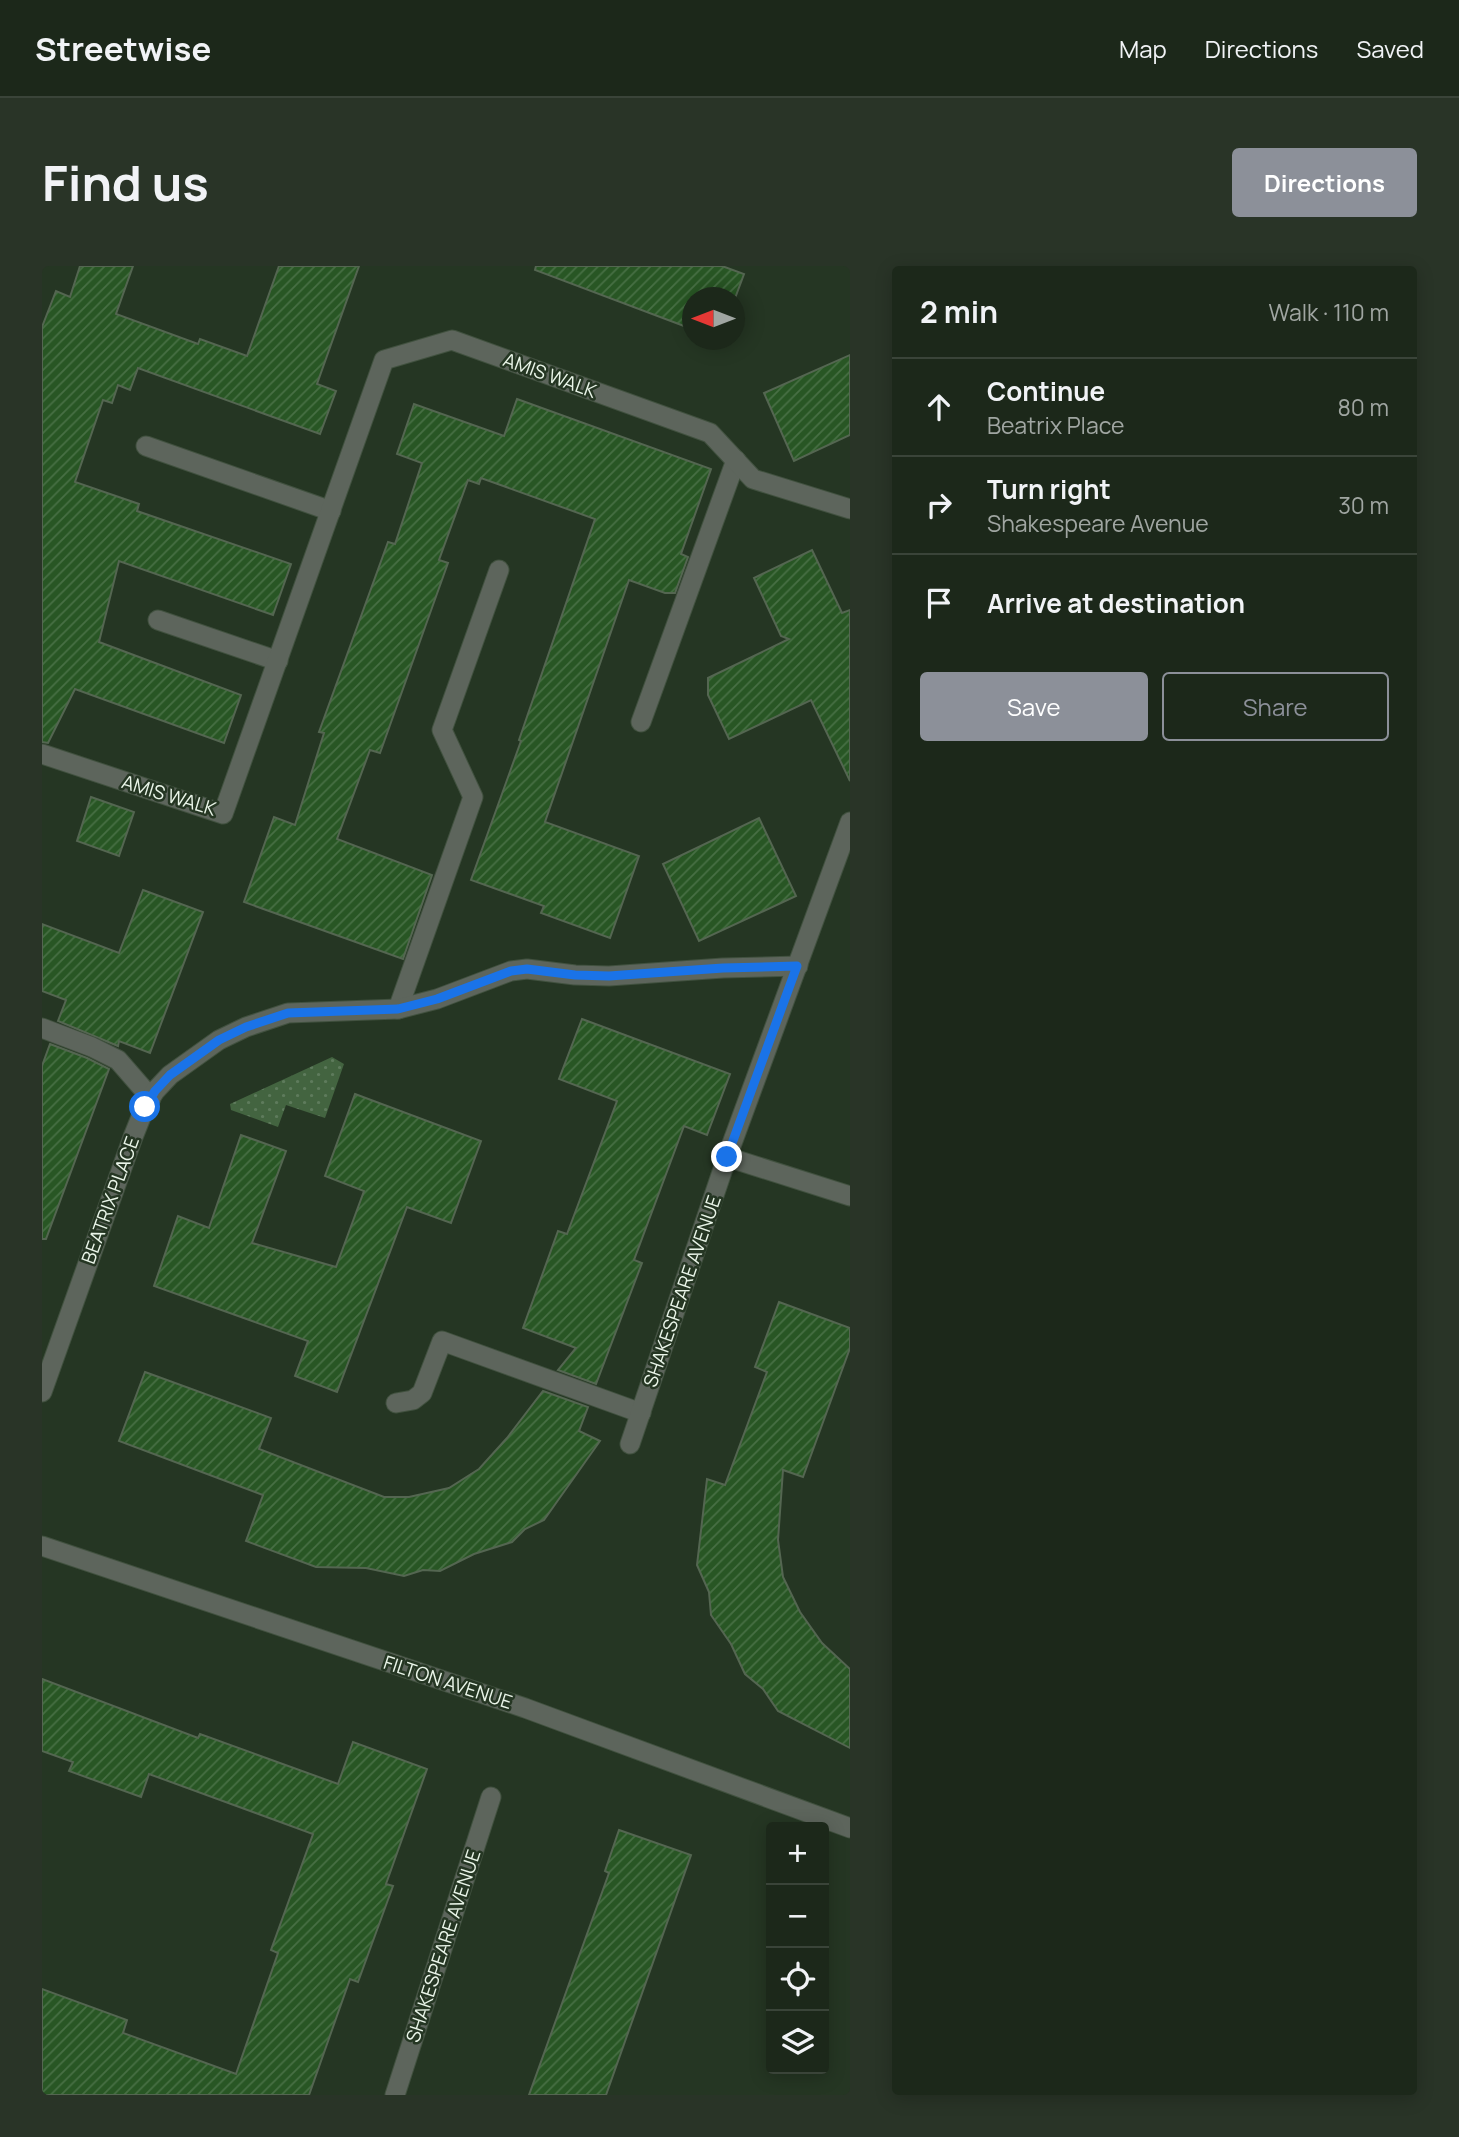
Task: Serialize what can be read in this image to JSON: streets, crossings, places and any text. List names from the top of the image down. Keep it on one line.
{"streets":{"street":["AMIS WALK","BEATRIX PLACE","SHAKESPEARE AVENUE","FILTON AVENUE"]},"crossings":[["BEATRIX PLACE","SHAKESPEARE AVENUE"]],"north":"left","page":{"header":"Streetwise","nav":["Map","Directions","Saved"],"buttons":["Directions",["Save","Share"]],"title":"Find us","heading":["2 min","Walk · 110 m"],"list":[["Continue","Beatrix Place","80 m"],["Turn right","Shakespeare Avenue","30 m"],"Arrive at destination"],"map_buttons":["+","−"]}}
